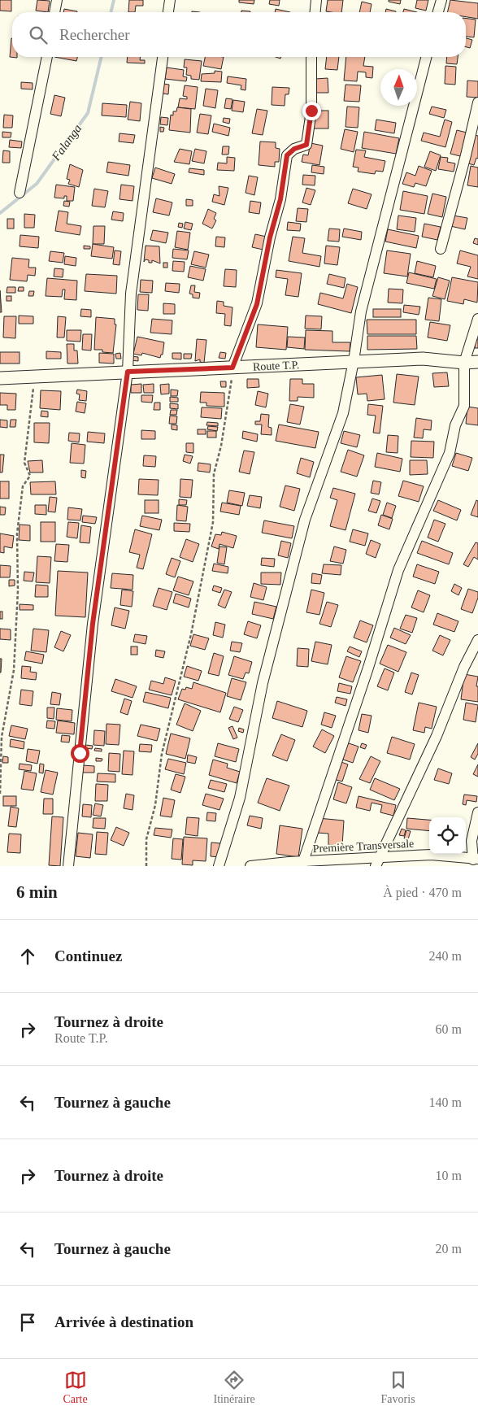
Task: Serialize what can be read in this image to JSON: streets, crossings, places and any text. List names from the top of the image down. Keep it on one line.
{"streets":{"street":["Route T.P.","Première Transversale"]},"water":["Falanga"],"north":"top","page":{"search":"Rechercher","heading":["6 min","À pied · 470 m"],"list":[["Continuez","240 m"],["Tournez à droite","Route T.P.","60 m"],["Tournez à gauche","140 m"],["Tournez à droite","10 m"],["Tournez à gauche","20 m"],"Arrivée à destination"],"nav":["Carte","Itinéraire","Favoris"]}}
